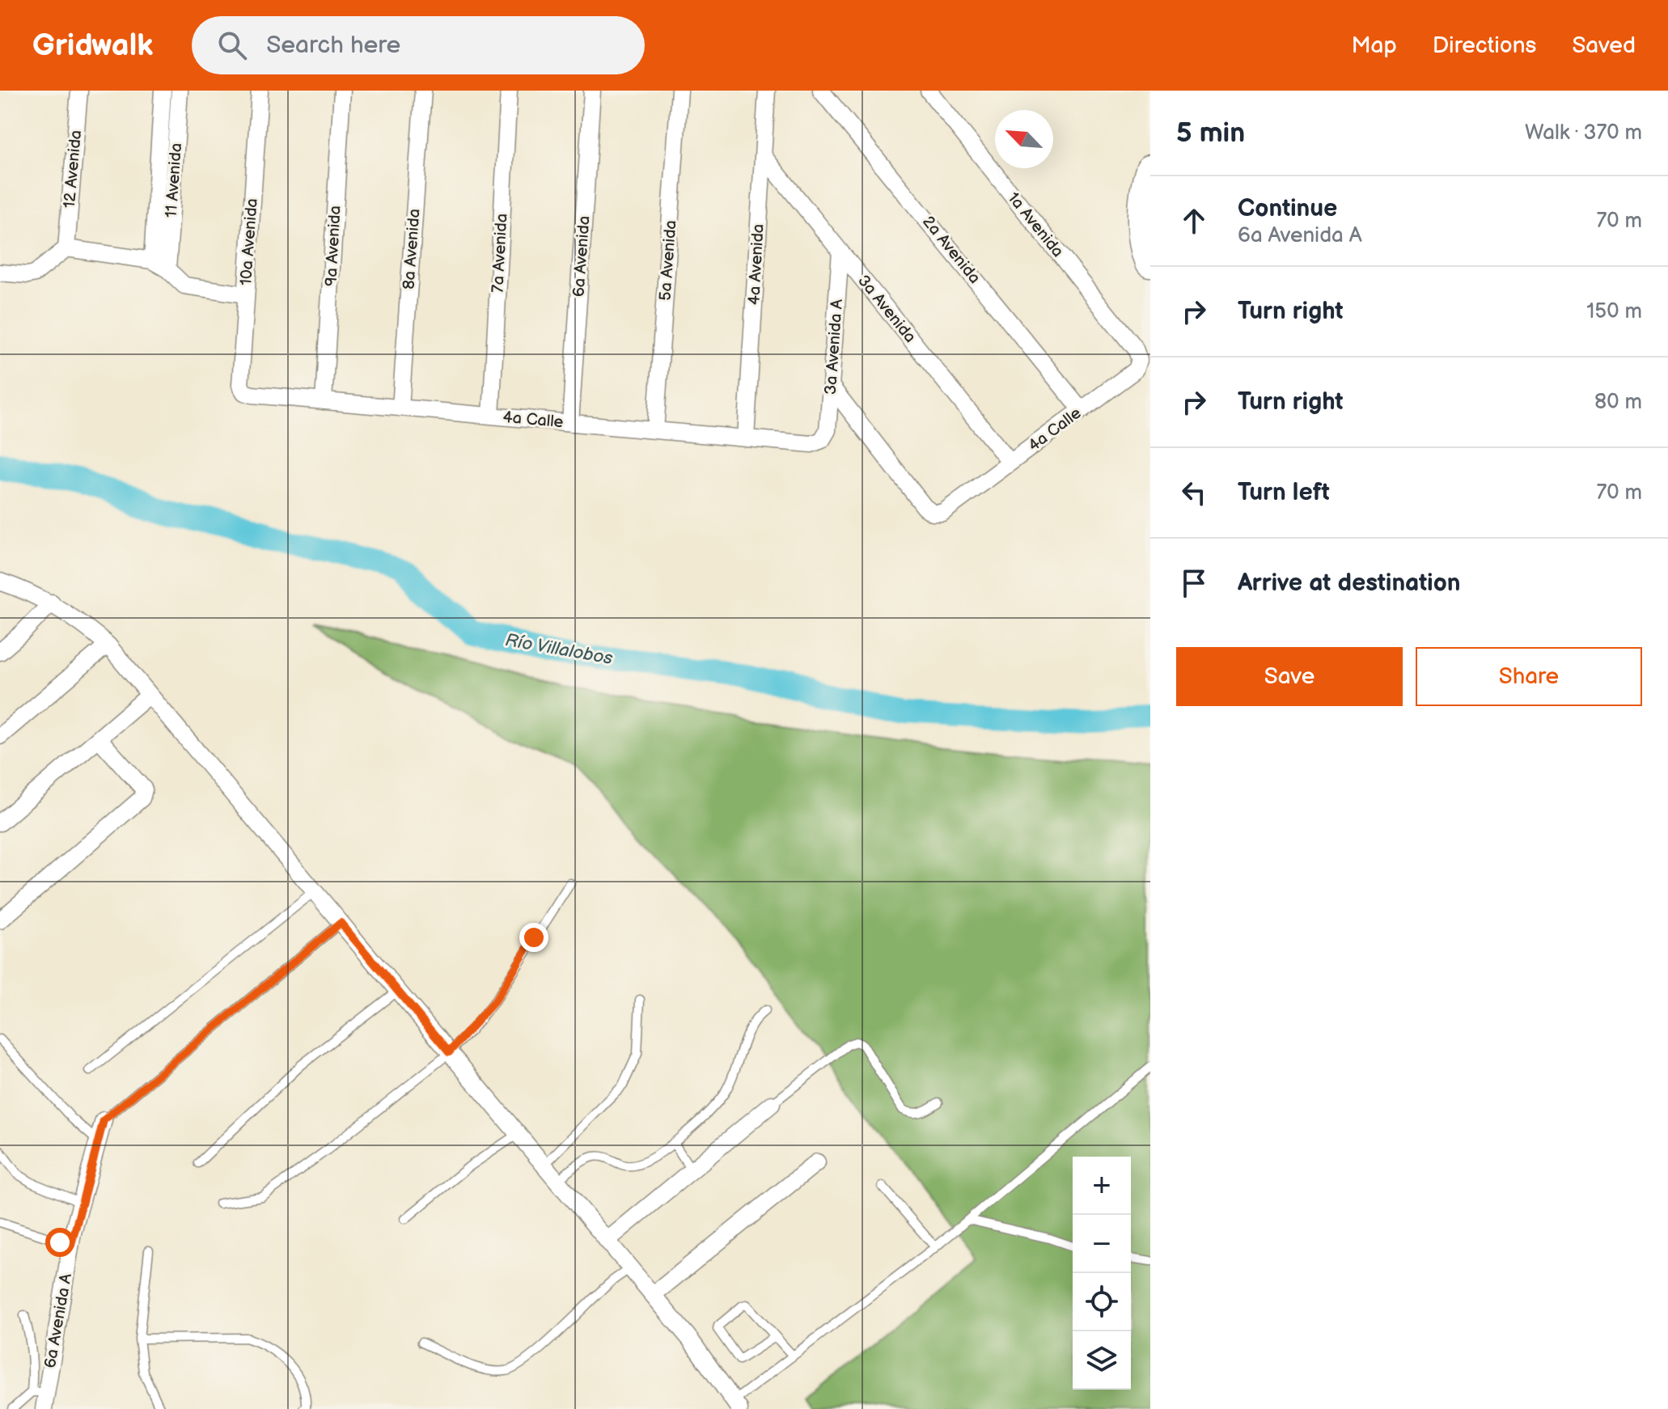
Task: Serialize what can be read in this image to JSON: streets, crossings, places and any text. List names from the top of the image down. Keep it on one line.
{"streets":{"street":["12 Avenida","11 Avenida","1a Avenida","10a Avenida","9a Avenida","8a Avenida","2a Avenida","7a Avenida","6a Avenida","5a Avenida","4a Avenida","3a Avenida","3a Avenida A","4a Calle","6a Avenida A"]},"crossings":[["1a Avenida","4a Calle"],["10a Avenida","4a Calle"],["9a Avenida","4a Calle"],["8a Avenida","4a Calle"],["2a Avenida","4a Calle"],["7a Avenida","4a Calle"],["6a Avenida","4a Calle"],["5a Avenida","4a Calle"],["4a Avenida","3a Avenida"],["4a Avenida","4a Calle"],["3a Avenida","3a Avenida A"],["3a Avenida","4a Calle"],["3a Avenida A","4a Calle"]],"water":["Río Villalobos"],"north":"top left","page":{"header":"Gridwalk","search":"Search here","nav":["Map","Directions","Saved"],"heading":["5 min","Walk · 370 m"],"list":[["Continue","6a Avenida A","70 m"],["Turn right","150 m"],["Turn right","80 m"],["Turn left","70 m"],"Arrive at destination"],"buttons":["Save","Share"],"map_buttons":["+","−"]}}
